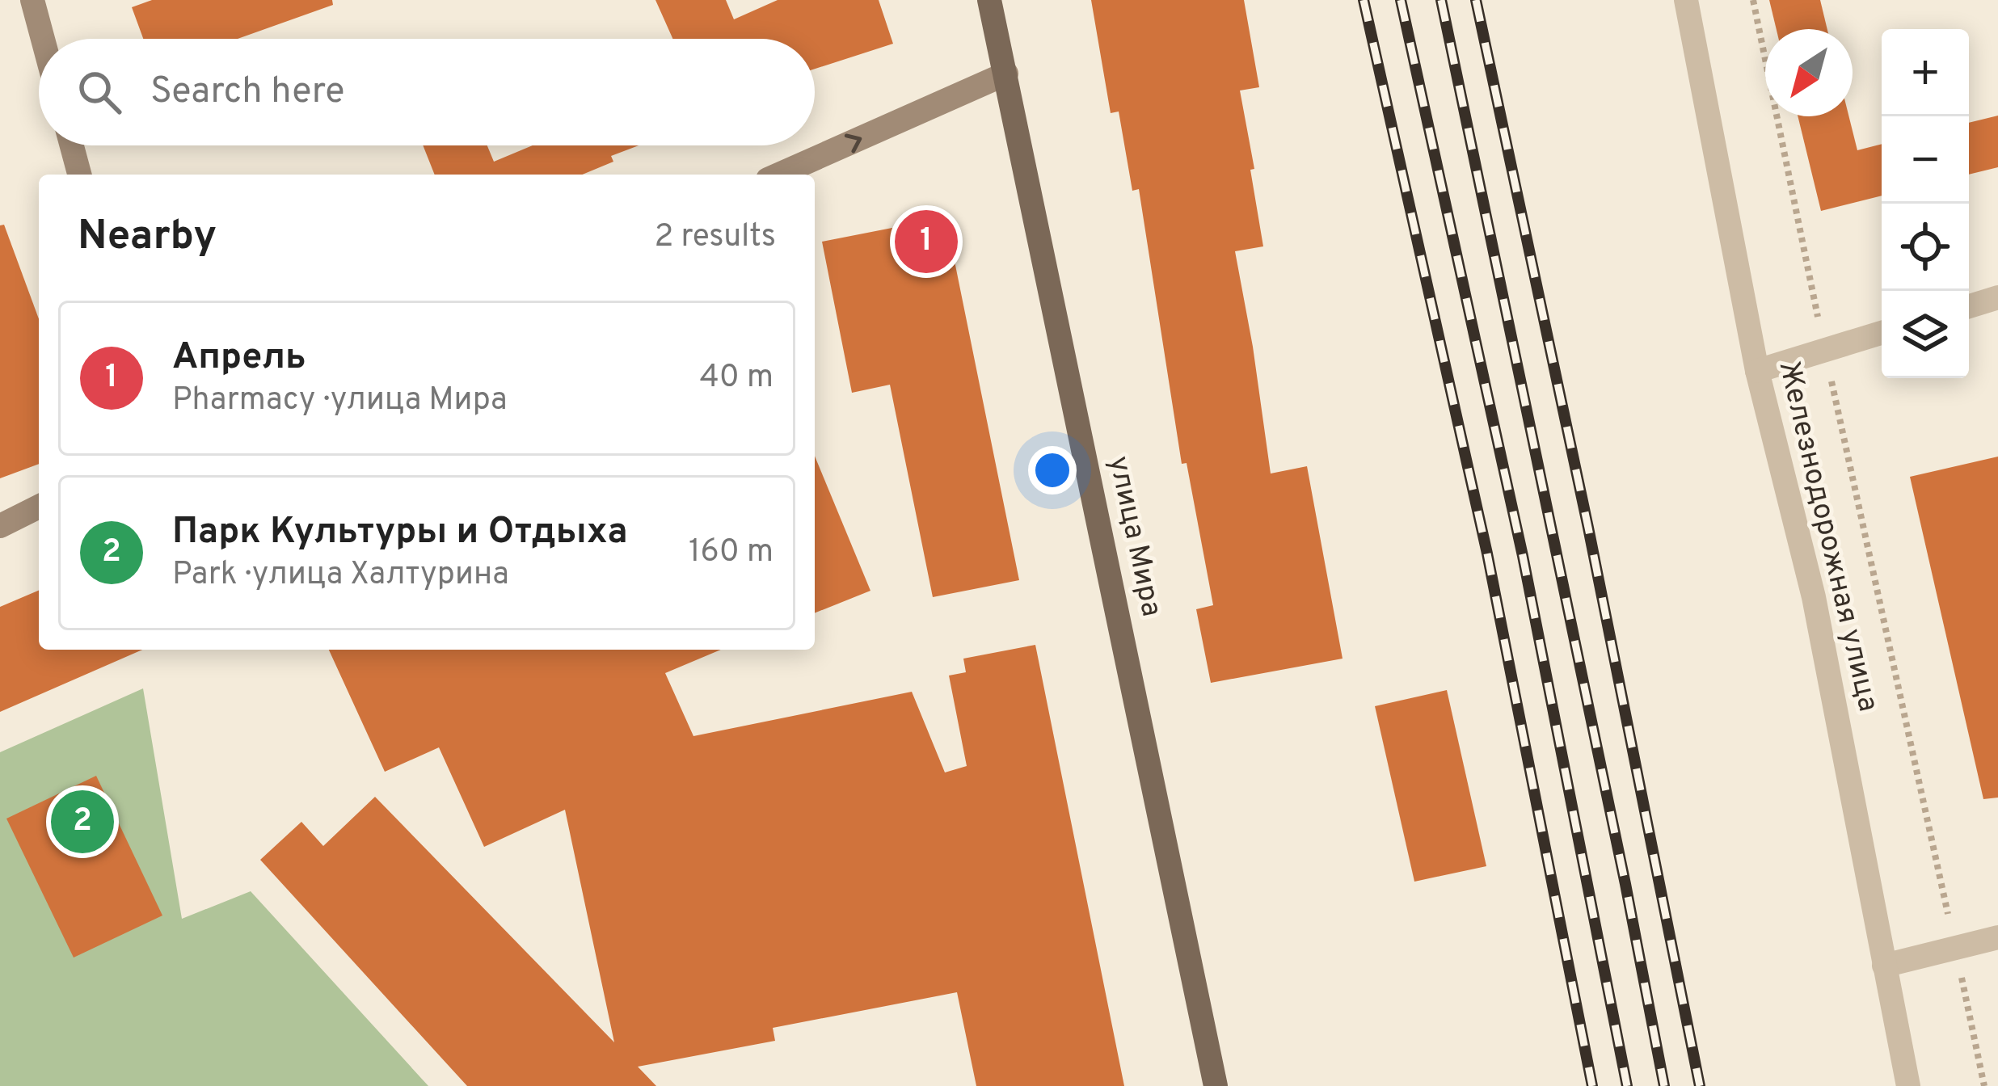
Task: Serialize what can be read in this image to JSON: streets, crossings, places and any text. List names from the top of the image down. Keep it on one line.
{"streets":{"main road":["улица Мира"],"street":["Железнодорожная улица"]},"north":"bottom left","page":{"map_buttons":["+","−"],"search":"Search here","heading":["Nearby","2 results"],"pins":["1","2"],"list":[{"mark":"1","name":"Апрель","note":"Pharmacy · улица Мира","value":"40 m"},{"mark":"2","name":"Парк Культуры и Отдыха","note":"Park · улица Халтурина","value":"160 m"}]}}
